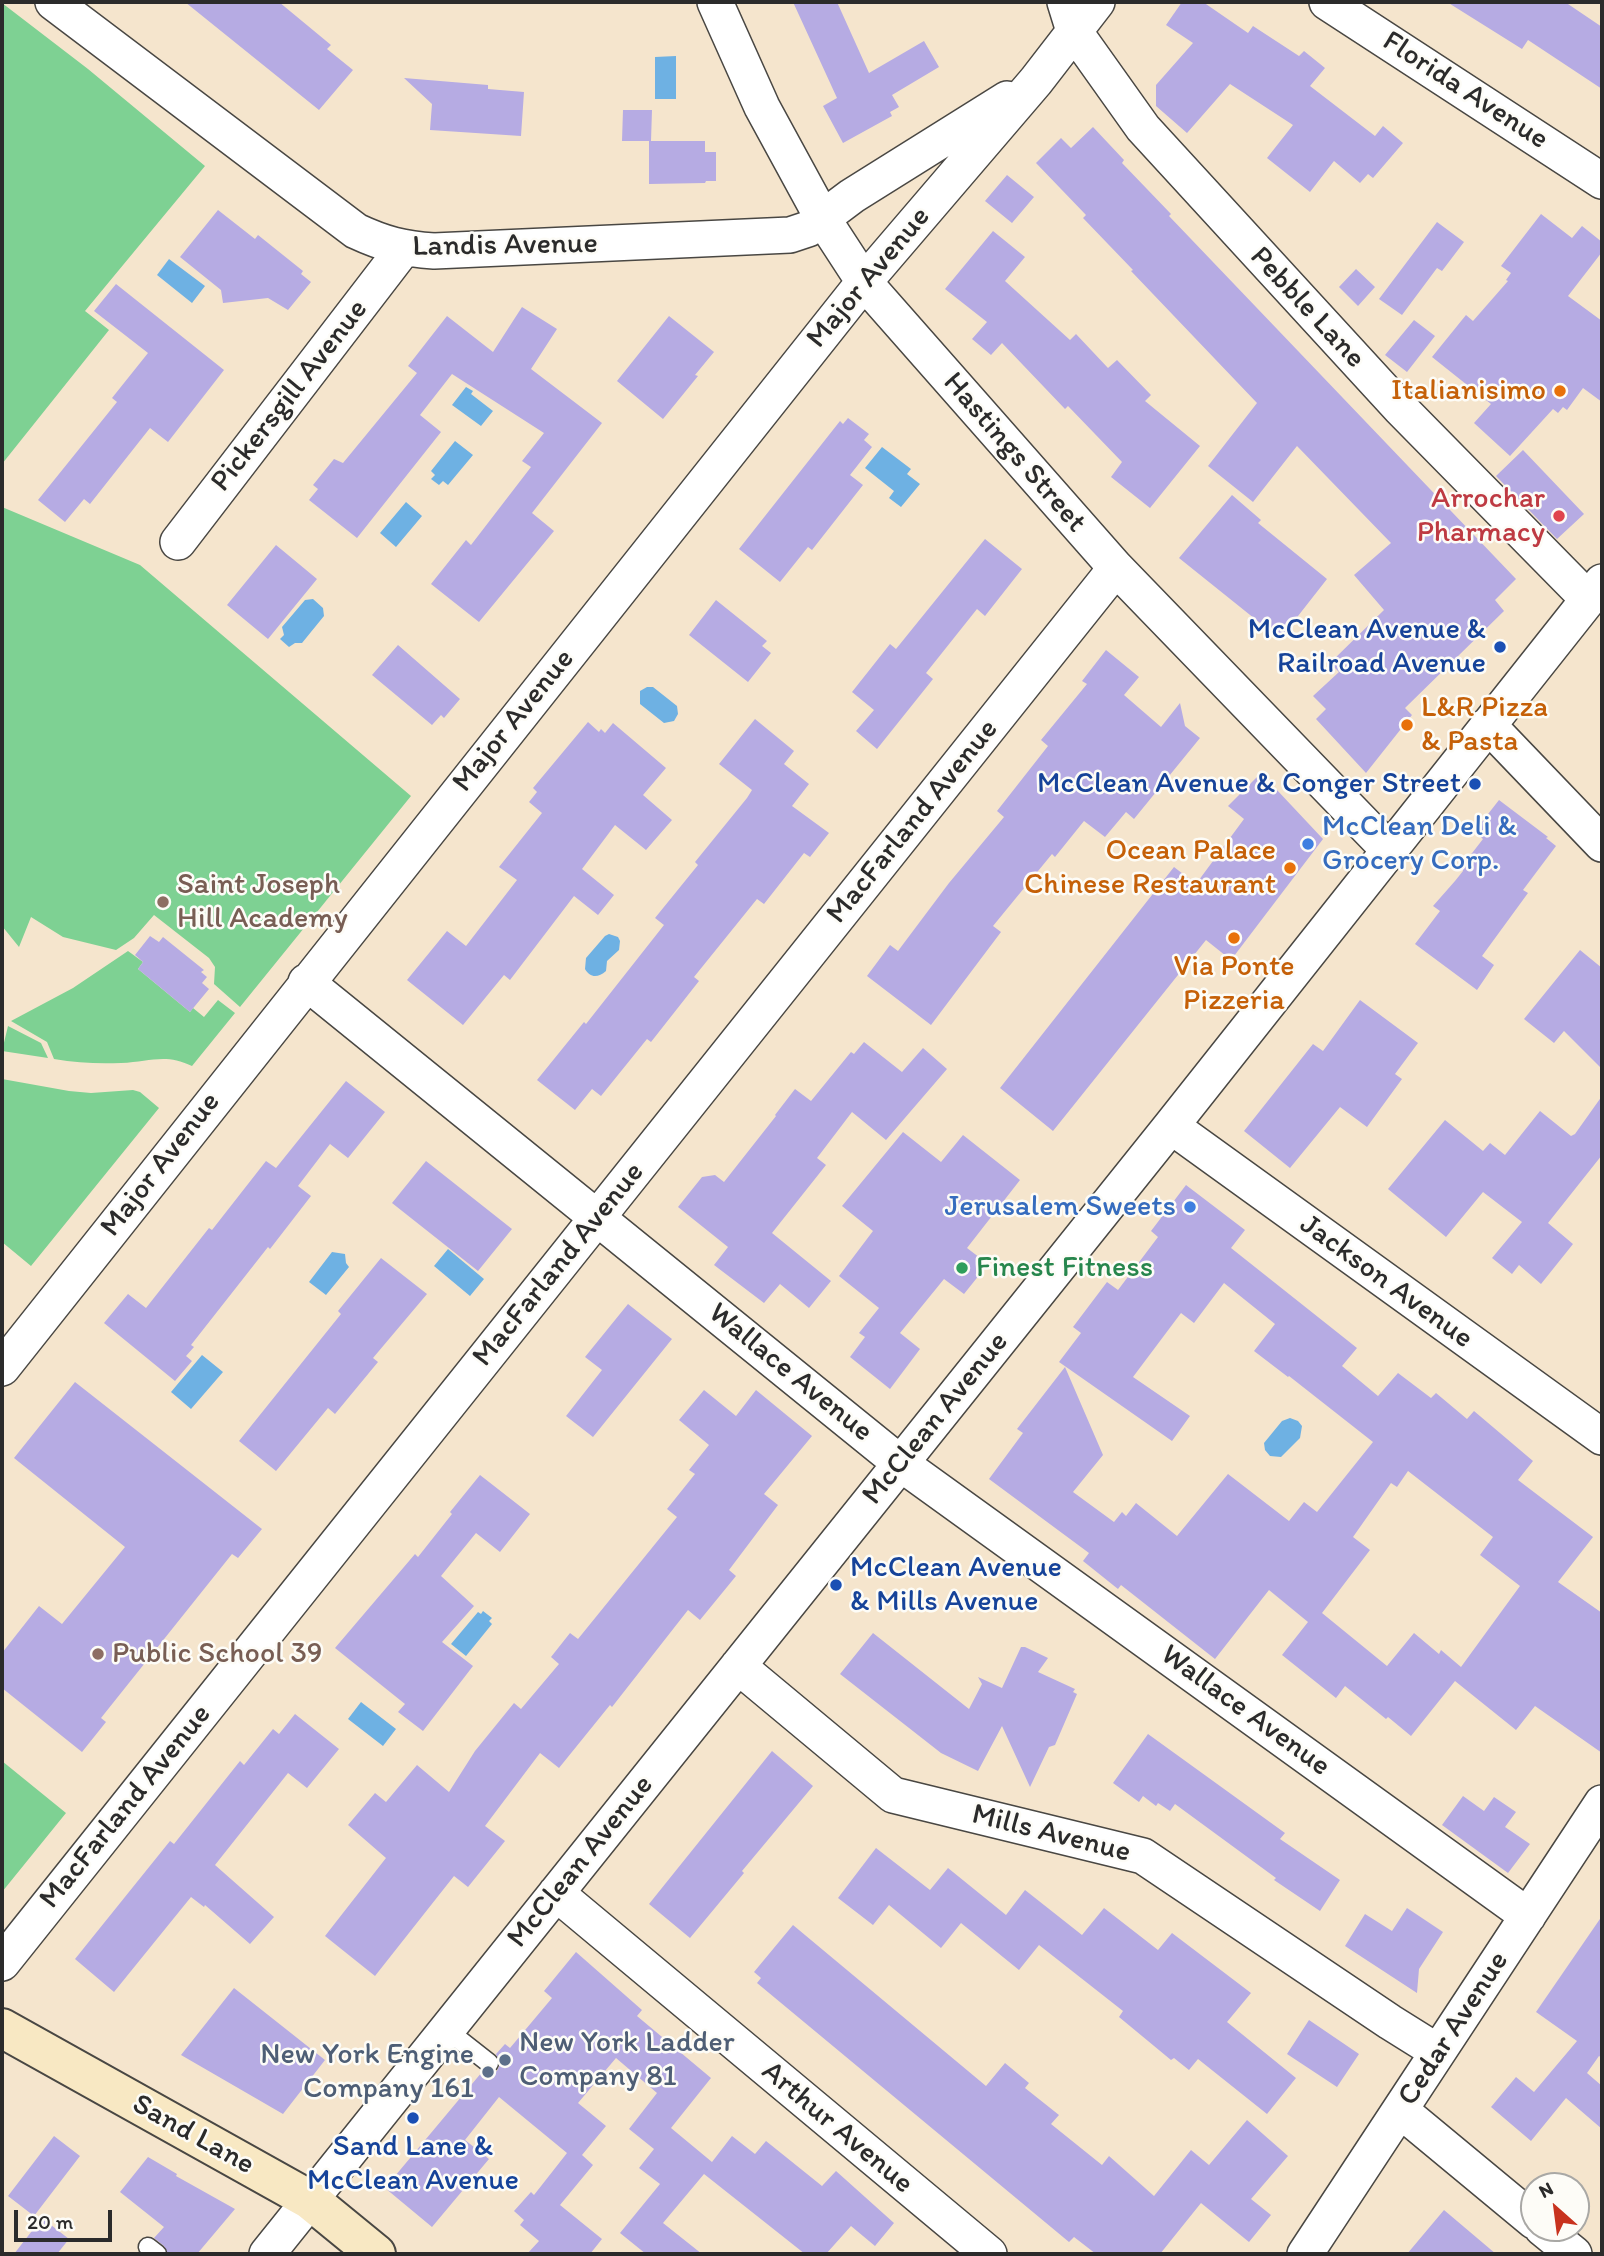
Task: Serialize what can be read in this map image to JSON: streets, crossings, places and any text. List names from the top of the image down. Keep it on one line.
{"streets":{"street":["Florida Avenue","Landis Avenue","Major Avenue","Pebble Lane","Pickersgill Avenue","Hastings Street","MacFarland Avenue","Jackson Avenue","Wallace Avenue","McClean Avenue","Mills Avenue","Cedar Avenue","Arthur Avenue","Sand Lane"]},"crossings":[["Landis Avenue","Major Avenue"],["Landis Avenue","Pickersgill Avenue"],["Landis Avenue","Hastings Street"],["Major Avenue","Pebble Lane"],["Major Avenue","Hastings Street"],["Major Avenue","Wallace Avenue"],["Pebble Lane","McClean Avenue"],["Hastings Street","MacFarland Avenue"],["Hastings Street","McClean Avenue"],["MacFarland Avenue","Wallace Avenue"],["Jackson Avenue","McClean Avenue"],["Wallace Avenue","McClean Avenue"],["Wallace Avenue","Cedar Avenue"],["McClean Avenue","Mills Avenue"],["McClean Avenue","Arthur Avenue"],["McClean Avenue","Sand Lane"],["Mills Avenue","Cedar Avenue"]],"places":["Italianisimo","Arrochar Pharmacy","McClean Avenue & Railroad Avenue","L&R Pizza & Pasta","McClean Avenue & Conger Street","McClean Deli & Grocery Corp.","Ocean Palace Chinese Restaurant","Saint Joseph Hill Academy","Via Ponte Pizzeria","Jerusalem Sweets","Finest Fitness","McClean Avenue & Mills Avenue","Public School 39","New York Ladder Company 81","New York Engine Company 161","Sand Lane & McClean Avenue"],"scale_bar":"20 m","north":"top left"}
